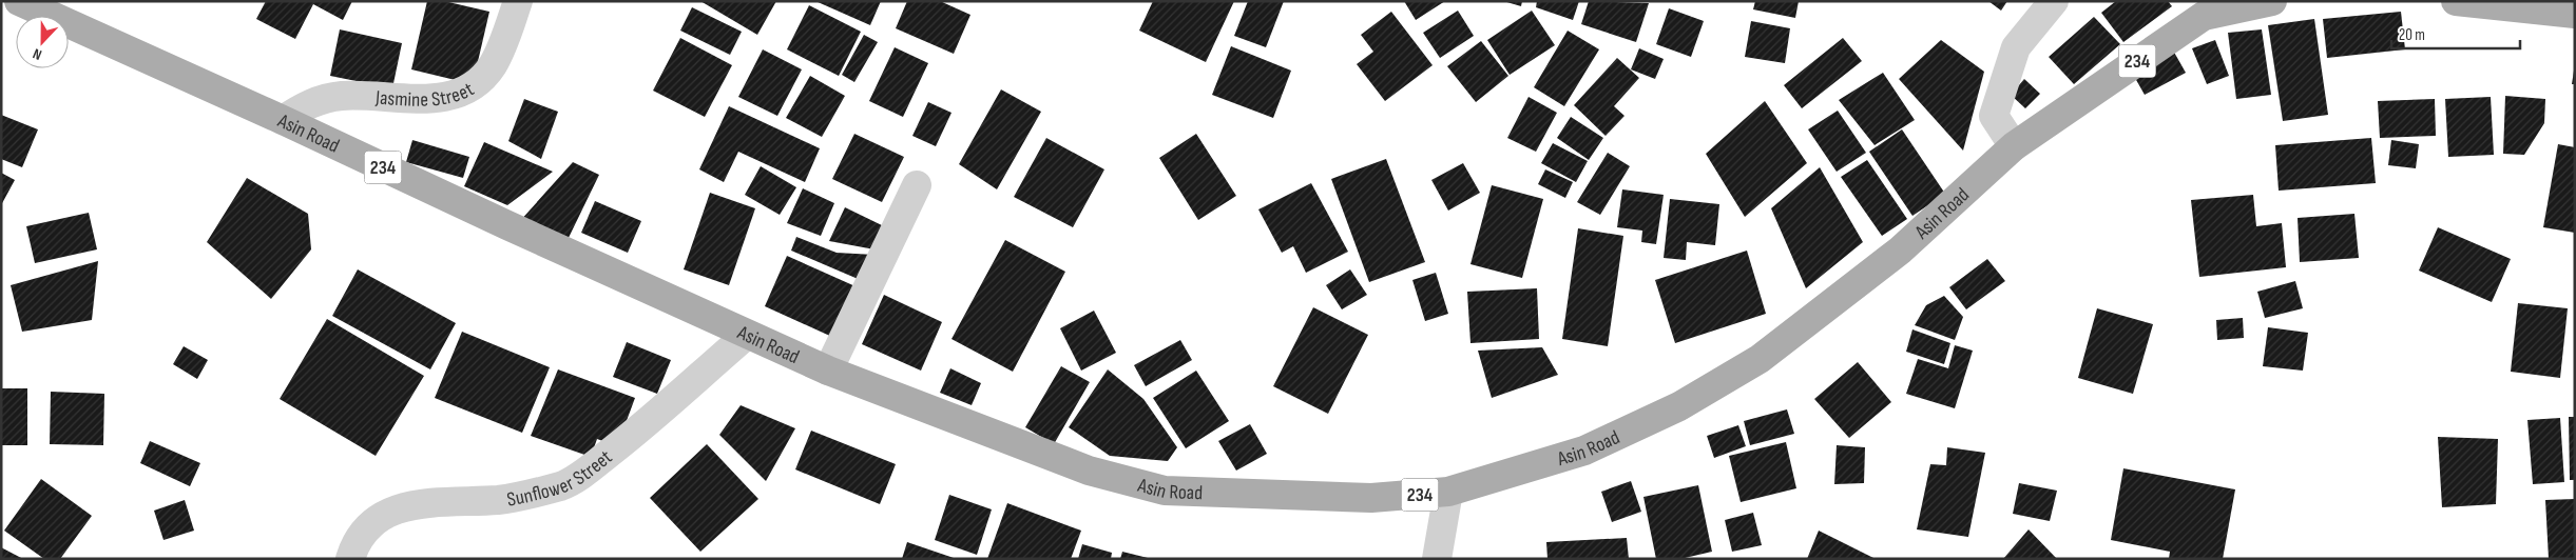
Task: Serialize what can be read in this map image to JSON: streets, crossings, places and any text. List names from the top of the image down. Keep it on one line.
{"streets":{"main road":["234","Asin Road"],"street":["Jasmine Street","Sunflower Street"]},"crossings":[["Jasmine Street","Asin Road"],["Asin Road","Sunflower Street"]],"scale_bar":"20 m","north":"bottom"}
